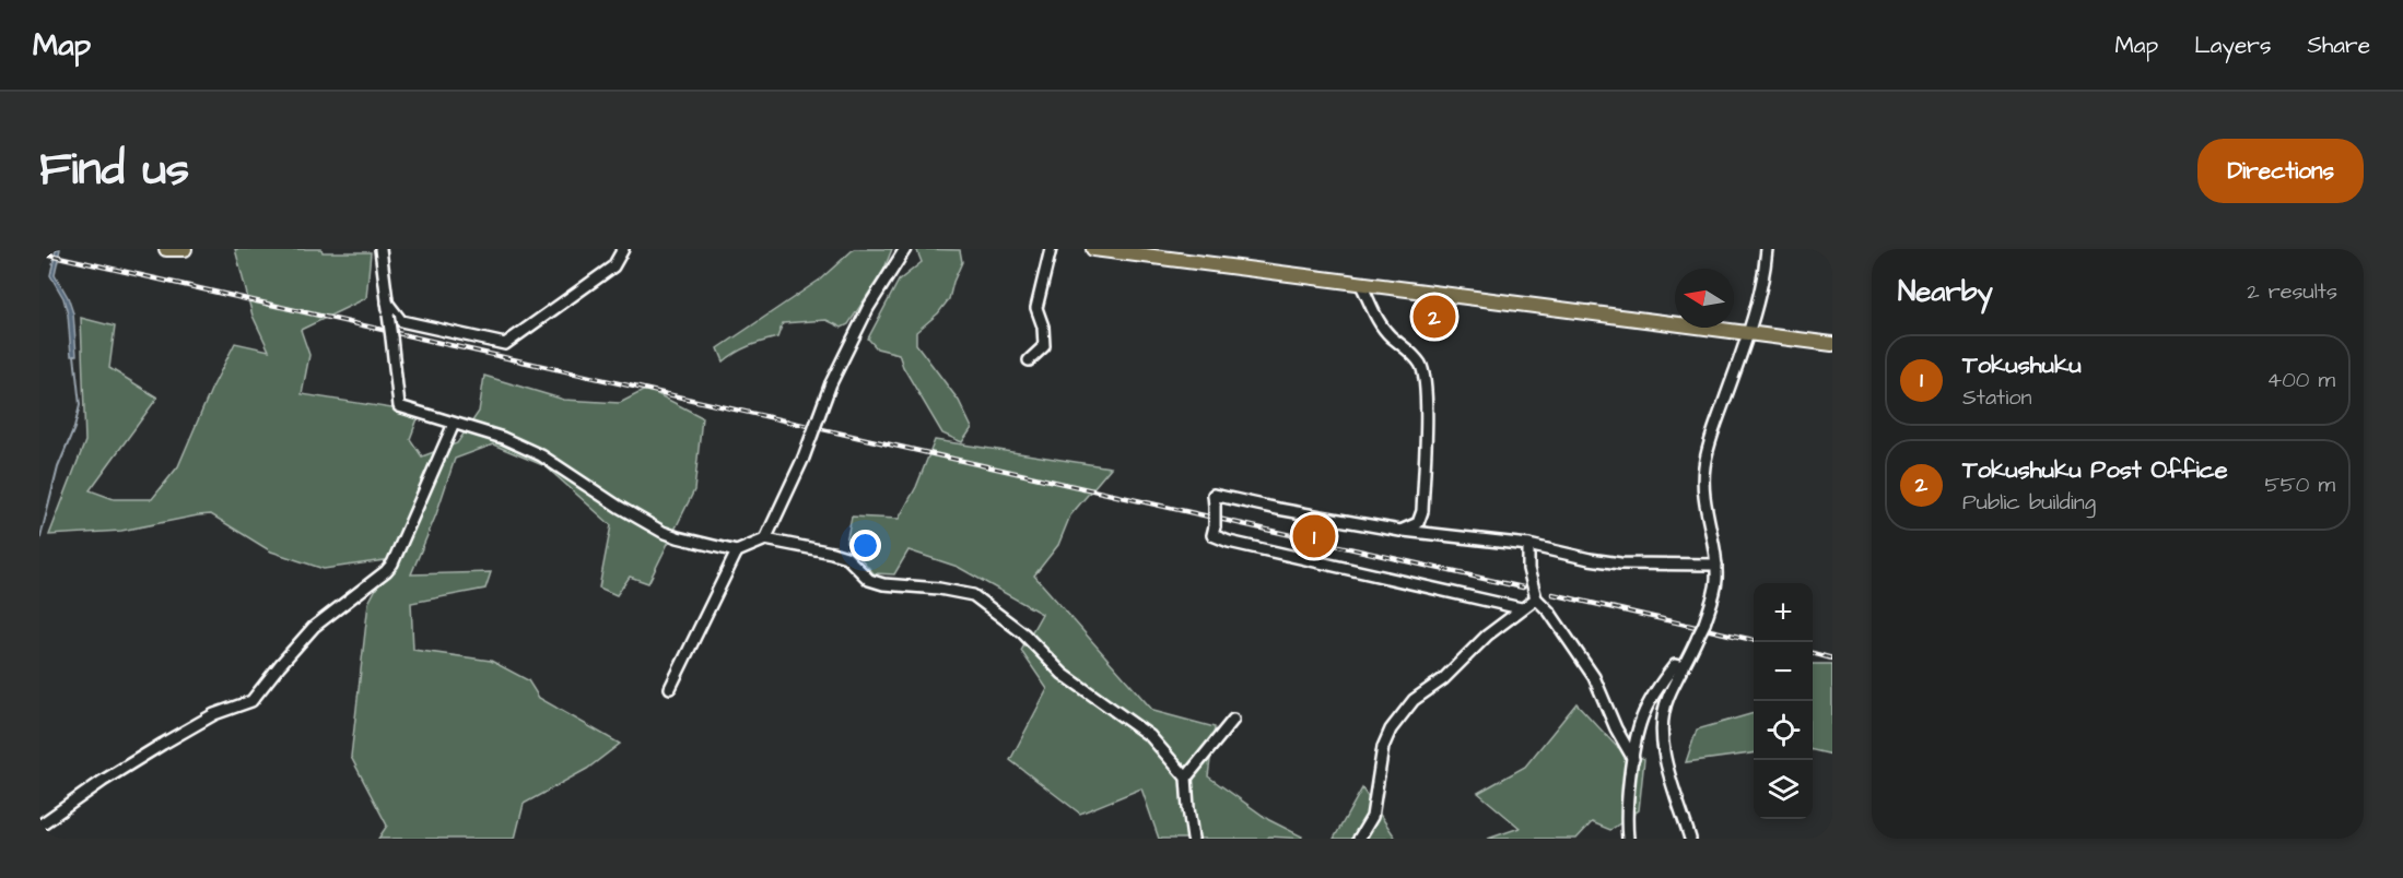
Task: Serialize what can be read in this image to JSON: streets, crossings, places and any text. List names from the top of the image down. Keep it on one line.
{"north":"left","page":{"header":"Map","nav":["Map","Layers","Share"],"title":"Find us","buttons":"Directions","heading":["Nearby","2 results"],"pins":["2","1"],"list":[{"mark":"1","name":"Tokushuku","note":"Station","value":"400 m"},{"mark":"2","name":"Tokushuku Post Office","note":"Public building","value":"550 m"}],"map_buttons":["+","−"]}}
